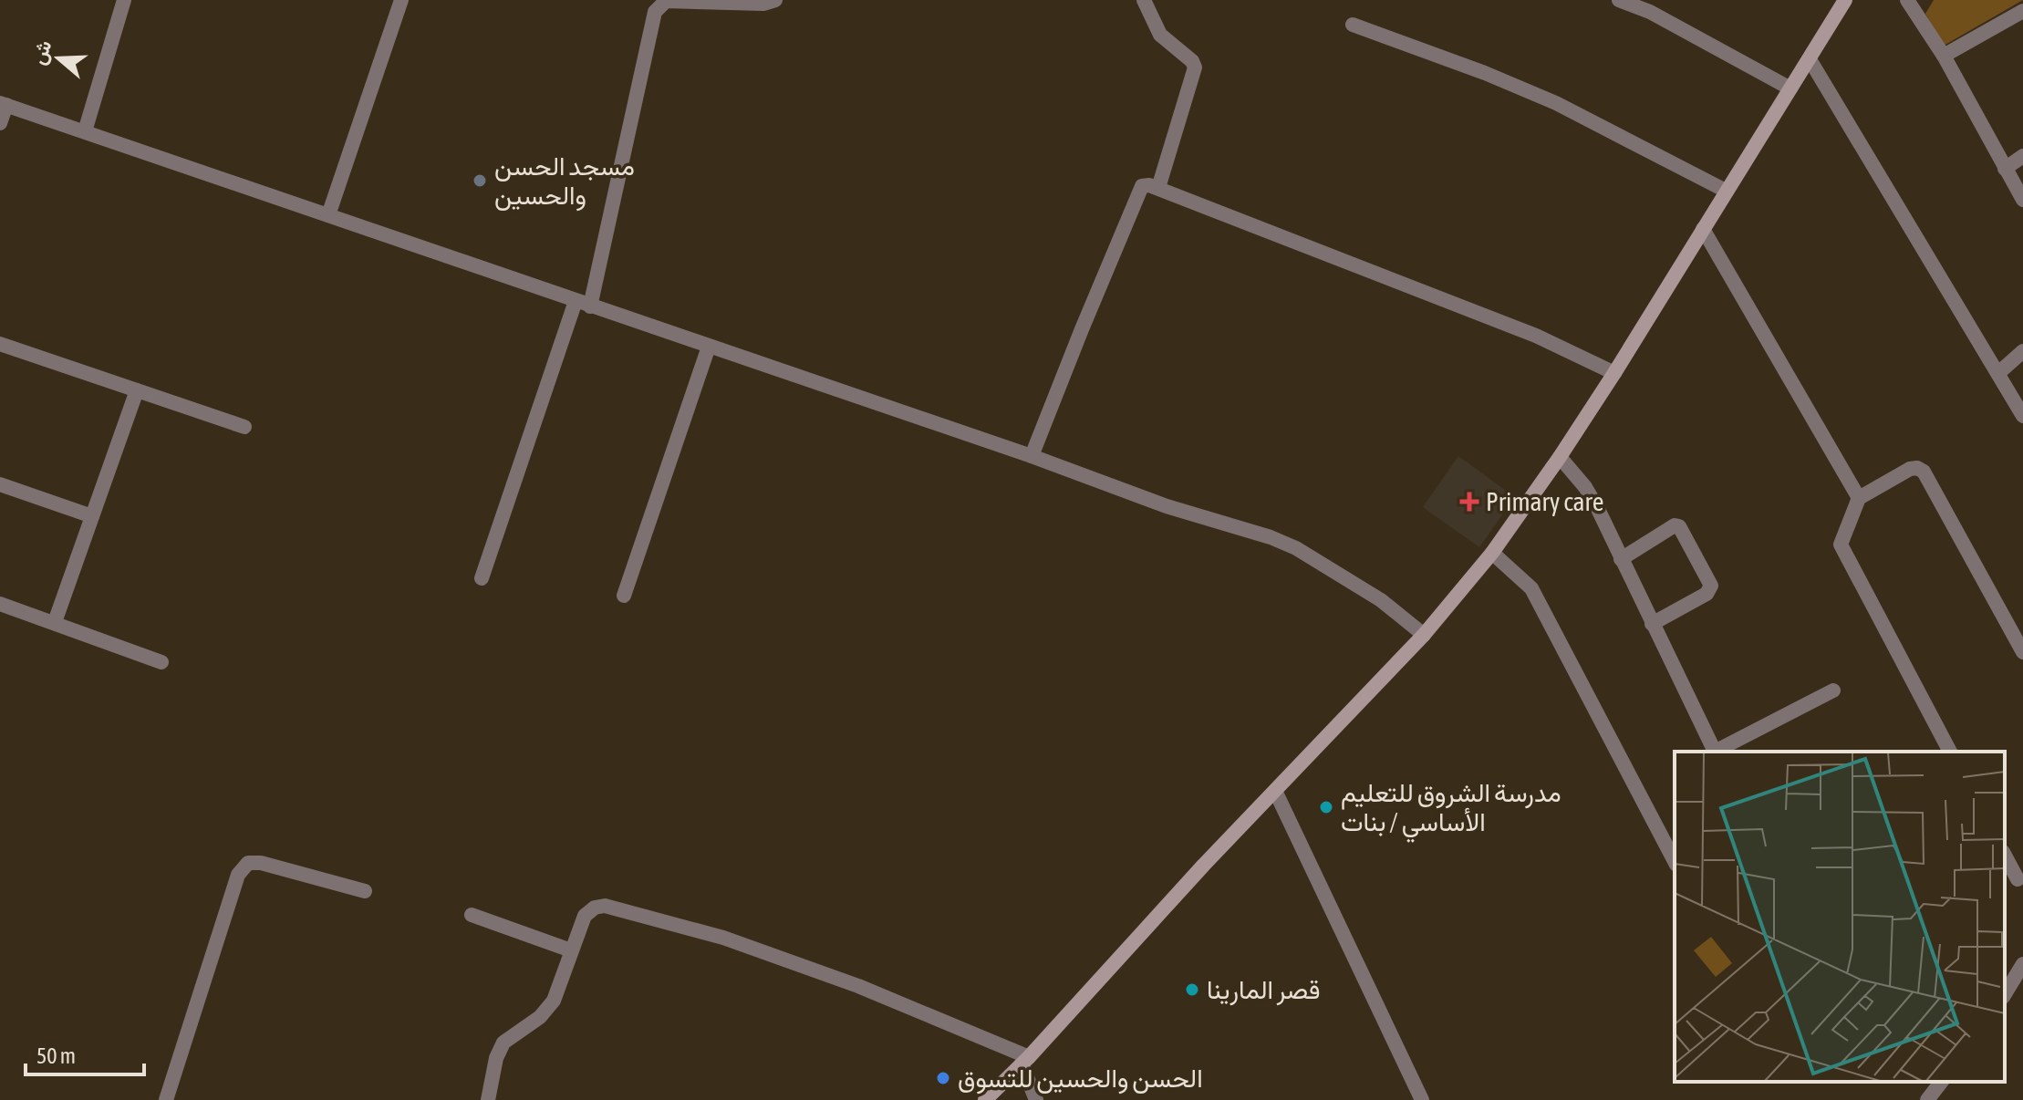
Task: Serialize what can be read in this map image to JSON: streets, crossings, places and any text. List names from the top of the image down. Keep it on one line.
{"places":{"other":["مسجد الحسن والحسين","مدرسة الشروق للتعليم الأساسي / بنات","قصر المارينا","الحسن والحسين للتسوق"],"health":["Primary care"]},"scale_bar":"50 m","north":"left"}
